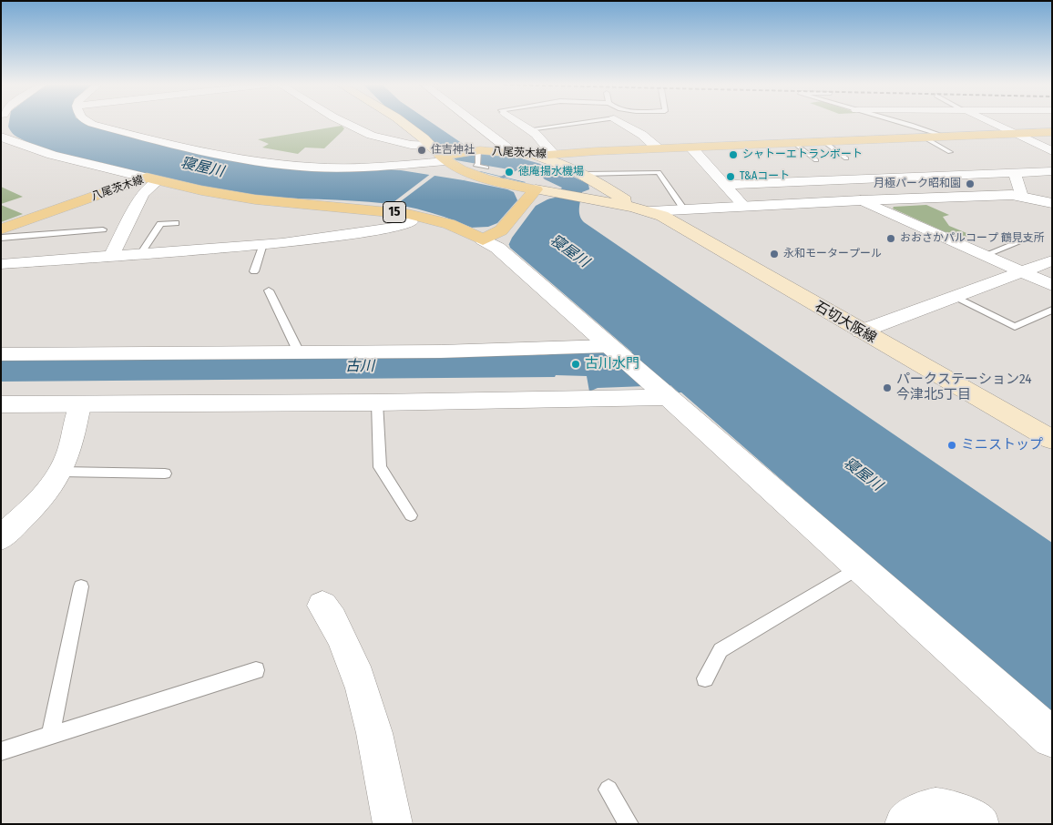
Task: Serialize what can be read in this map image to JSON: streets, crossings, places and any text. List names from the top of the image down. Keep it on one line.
{"streets":{"main road":["八尾茨木線","15","石切大阪線"]},"crossings":[["八尾茨木線","石切大阪線"]],"water":["寝屋川","古川"],"places":["住吉神社","シャトーエトランボート","徳庵揚水機場","T&Aコート","月極パーク昭和園","おおさかパルコープ 鶴見支所","永和モータープール","古川水門","パークステーション24 今津北5丁目","ミニストップ"]}
